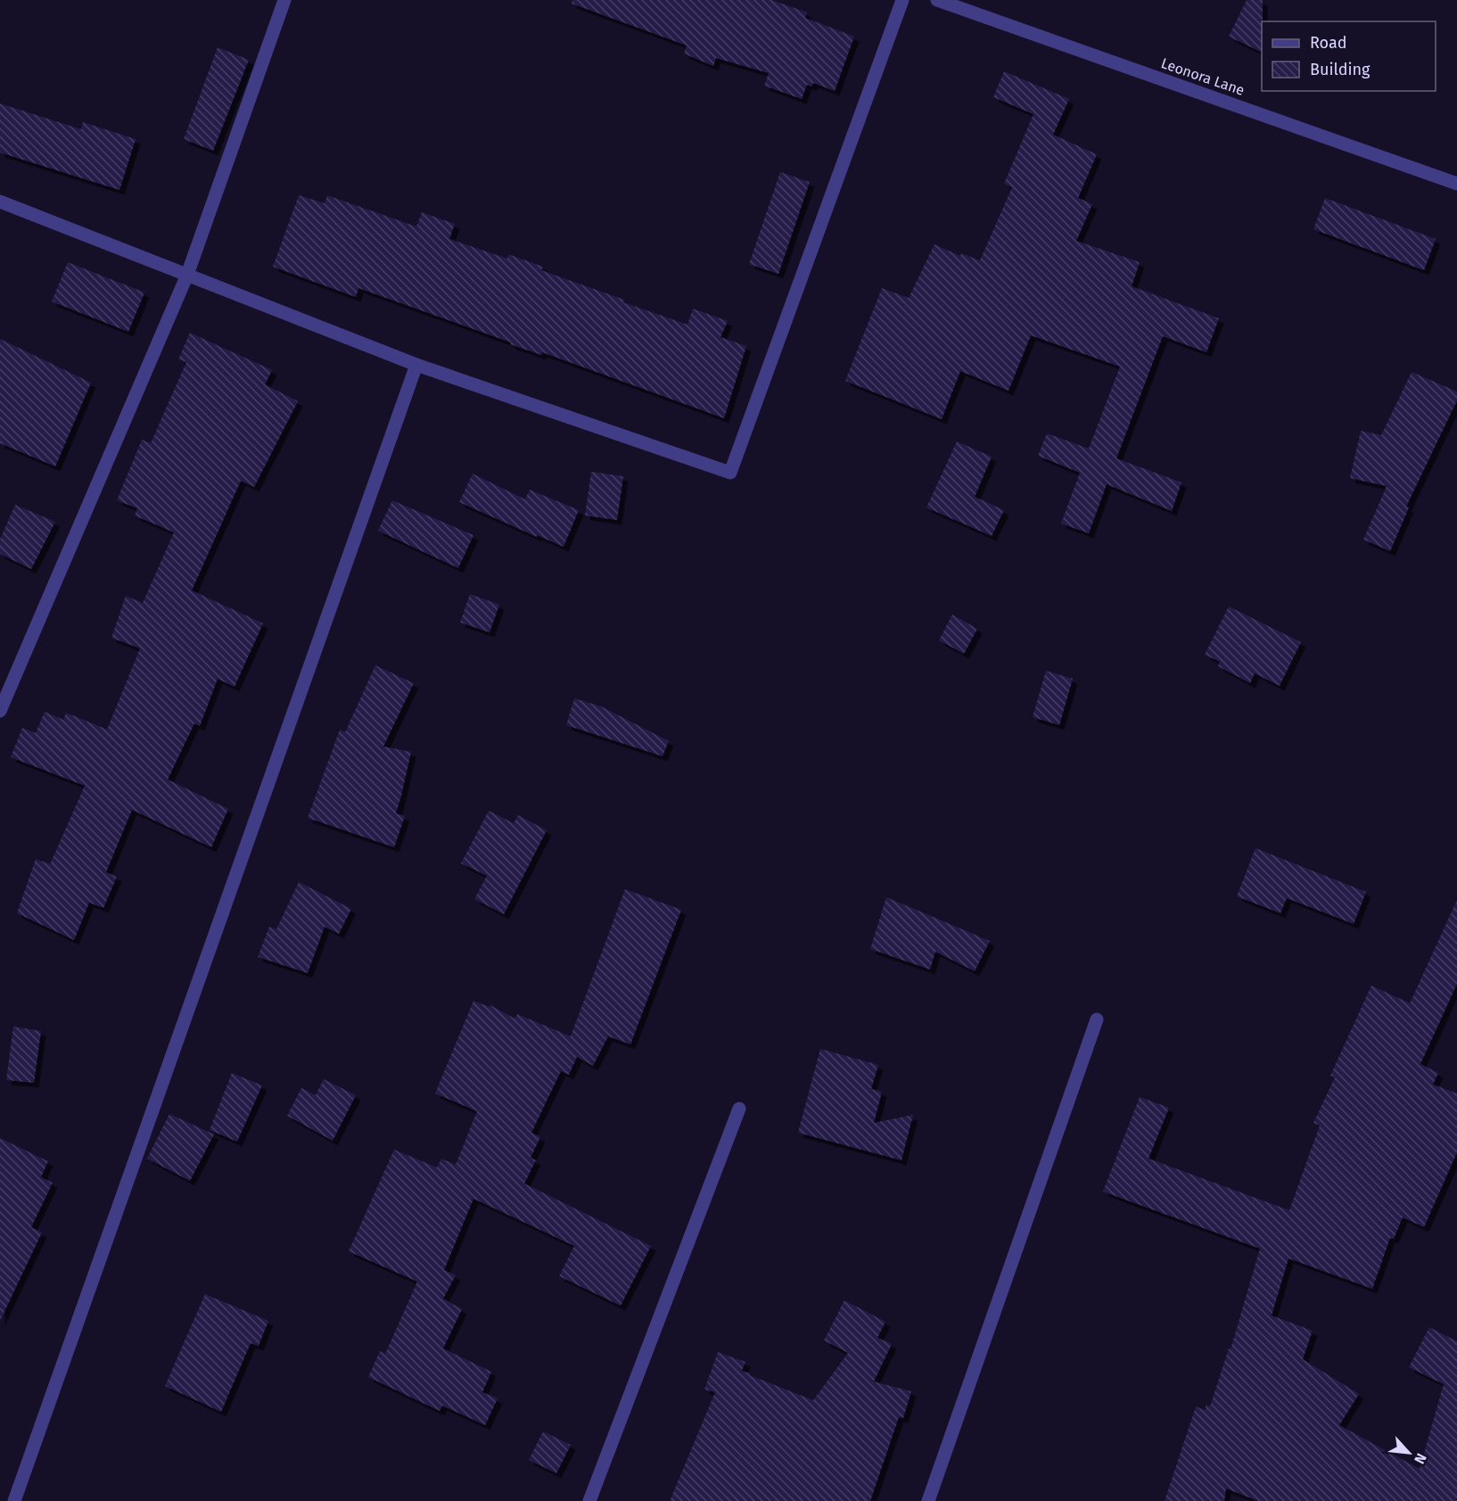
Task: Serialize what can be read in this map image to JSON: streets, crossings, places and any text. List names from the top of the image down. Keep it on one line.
{"streets":{"street":["Leonora Lane"]},"legend":["Road","Building"],"north":"bottom right"}
